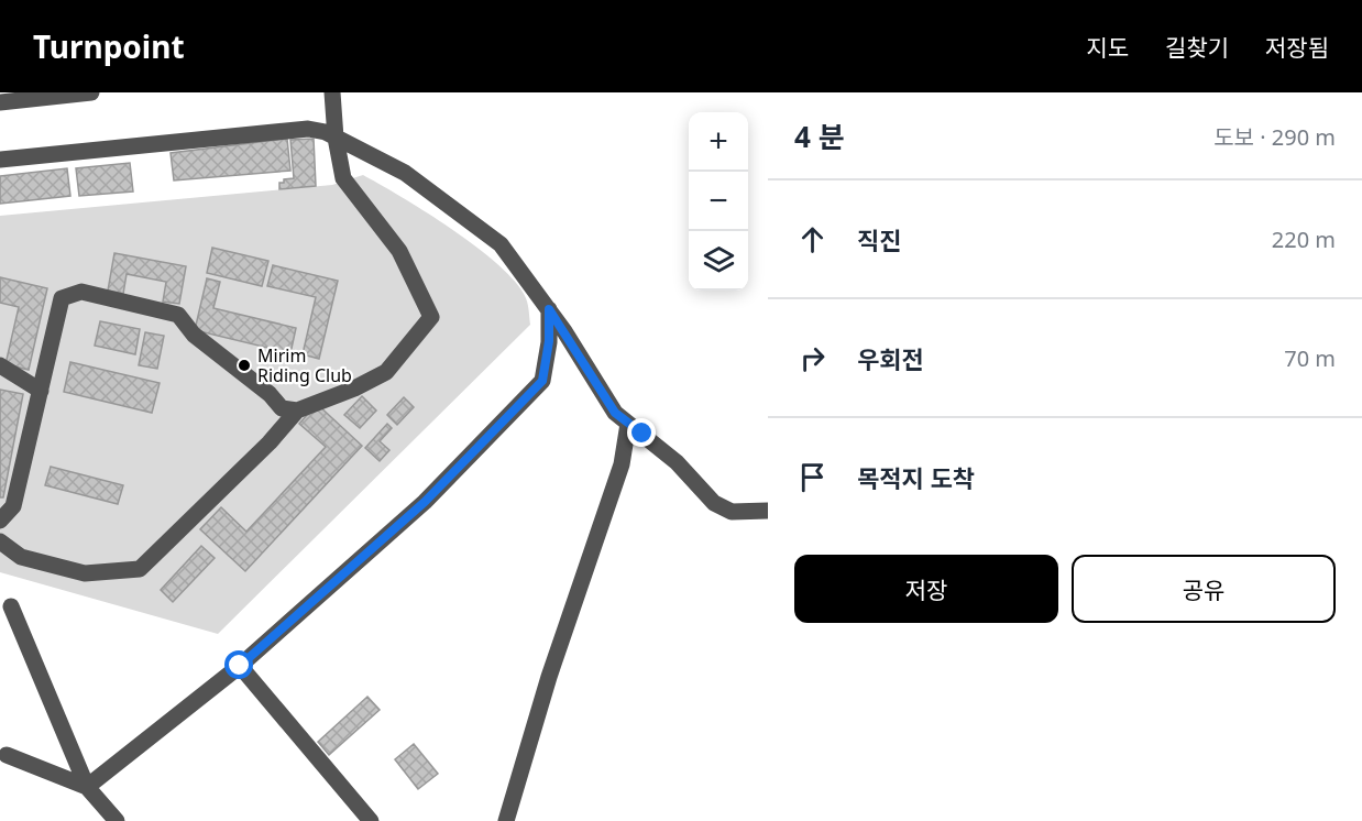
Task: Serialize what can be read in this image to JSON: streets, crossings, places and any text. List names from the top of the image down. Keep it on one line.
{"places":["Mirim Riding Club"],"page":{"header":"Turnpoint","nav":["지도","길찾기","저장됨"],"heading":["4 분","도보 · 290 m"],"map_buttons":["+","−"],"list":[["직진","220 m"],["우회전","70 m"],"목적지 도착"],"buttons":["저장","공유"]}}
